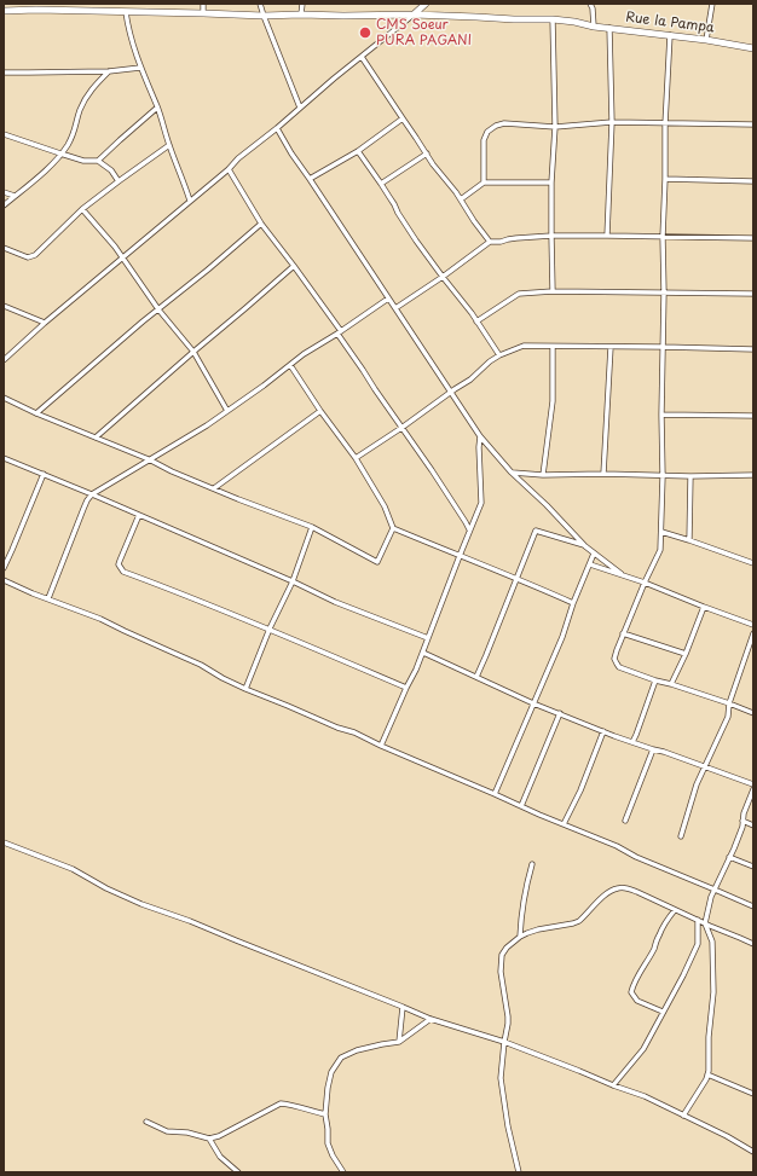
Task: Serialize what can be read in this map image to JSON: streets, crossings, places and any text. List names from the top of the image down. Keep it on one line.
{"streets":{"street":["Rue la Pampa"]},"places":["CMS Soeur PURA PAGANI"]}
